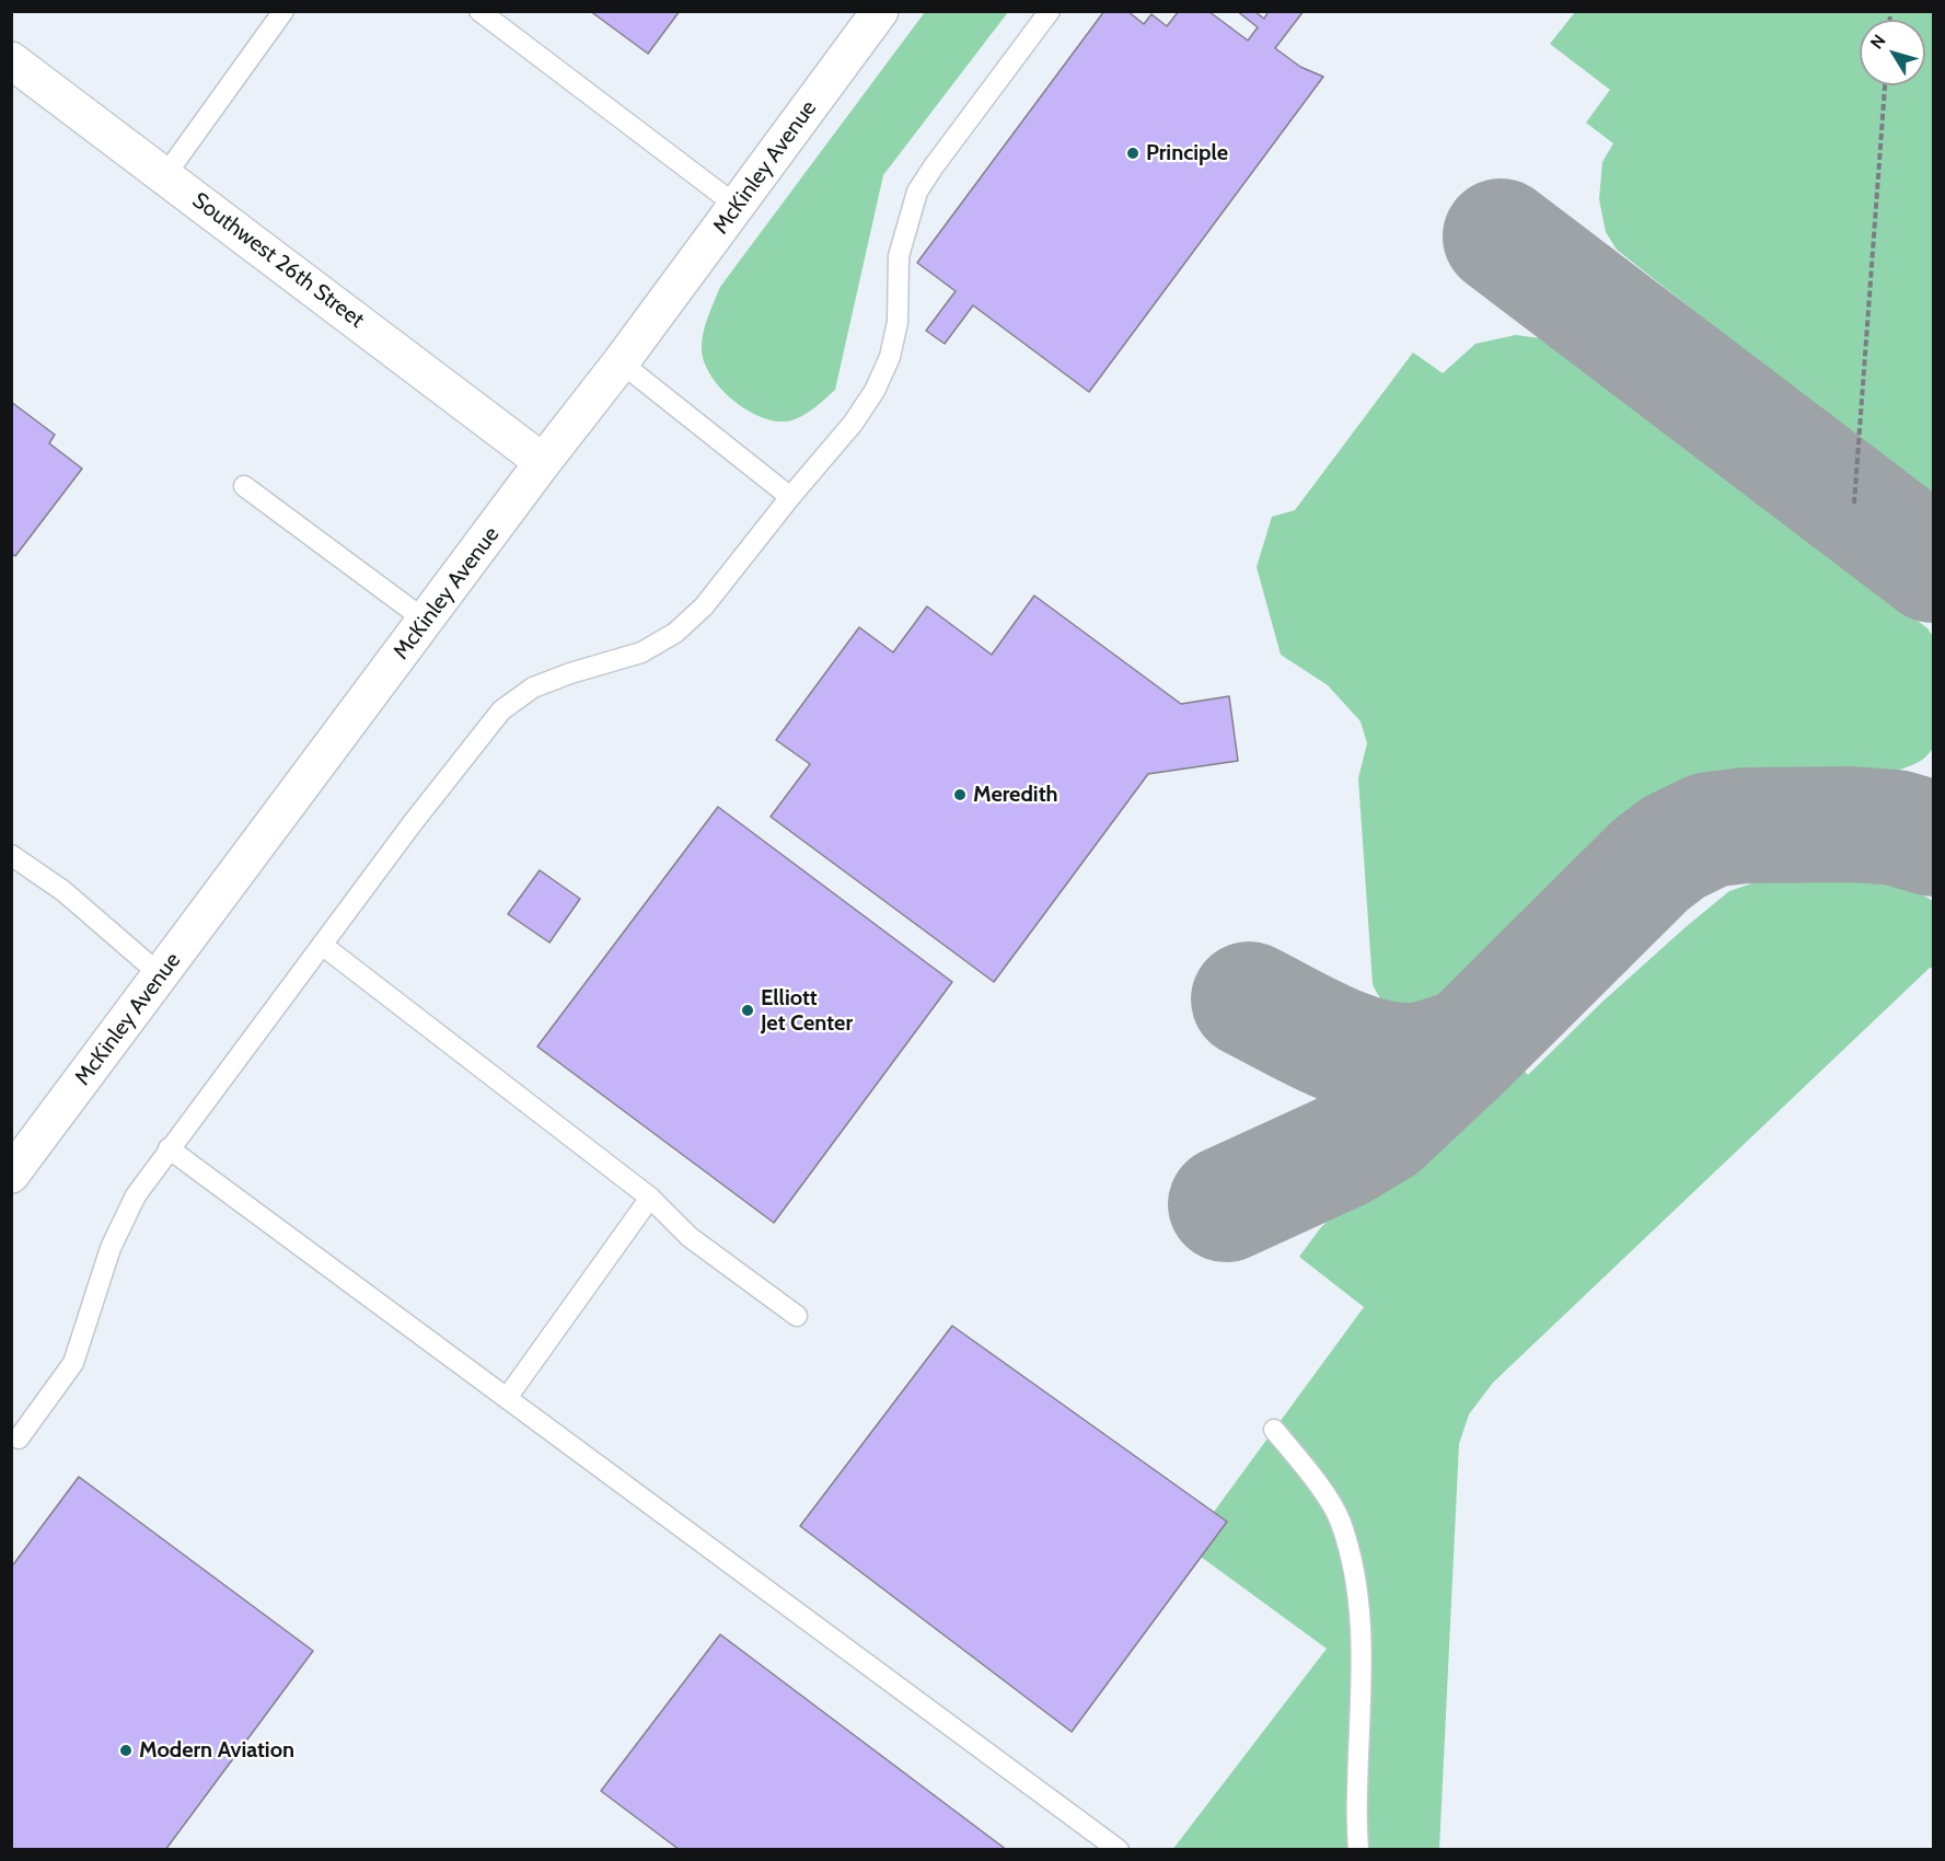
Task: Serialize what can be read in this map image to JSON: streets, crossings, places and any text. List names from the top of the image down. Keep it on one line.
{"streets":{"main road":["McKinley Avenue","Southwest 26th Street"]},"crossings":[["McKinley Avenue","Southwest 26th Street"]],"places":["Principle","Meredith","Elliott Jet Center","Modern Aviation"],"north":"top left"}
